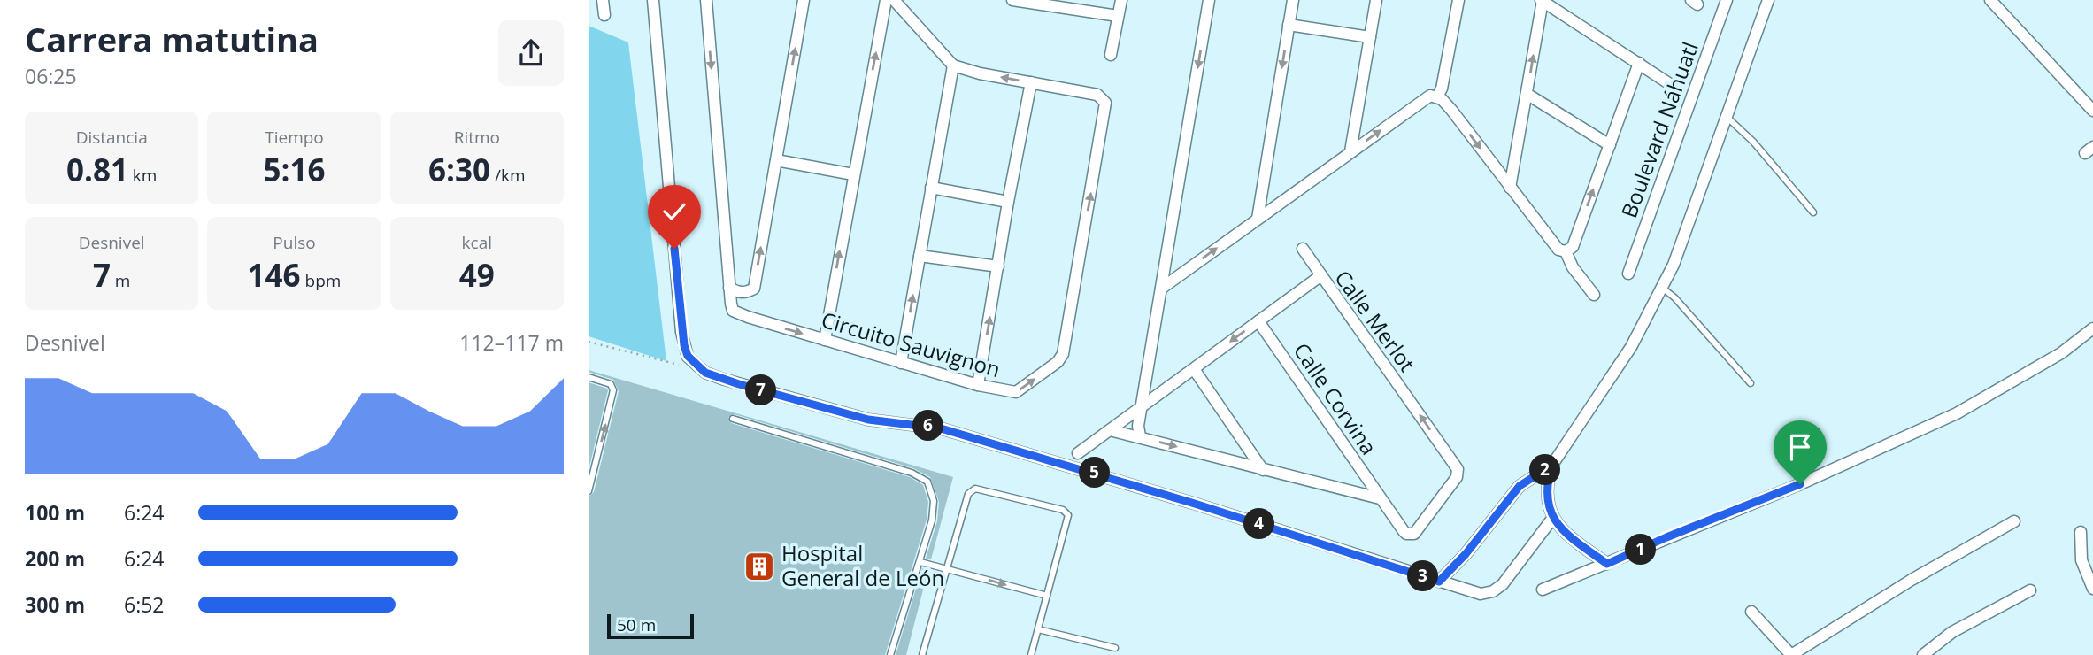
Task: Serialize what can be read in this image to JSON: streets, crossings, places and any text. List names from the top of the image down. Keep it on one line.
{"streets":{"street":["Boulevard Náhuatl","Calle Merlot","Circuito Sauvignon","Calle Corvina"]},"crossings":[["Calle Merlot","Calle Corvina"]],"places":{"building":["Hospital General de León"]},"scale_bar":"50 m","page":{"heading":["Carrera matutina","06:25"],"stats":[["Distancia","0.81 km"],["Tiempo","5:16"],["Ritmo","6:30 /km"],["Desnivel","7 m"],["Pulso","146 bpm"],["kcal","49"]],"chart":["Desnivel","112–117 m"],"pins":["7","6","2","5","4","1","3"],"list":[{"name":"100 m","note":"6:24"},{"name":"200 m","note":"6:24"},{"name":"300 m","note":"6:52"}],"scale":"50 m"}}
